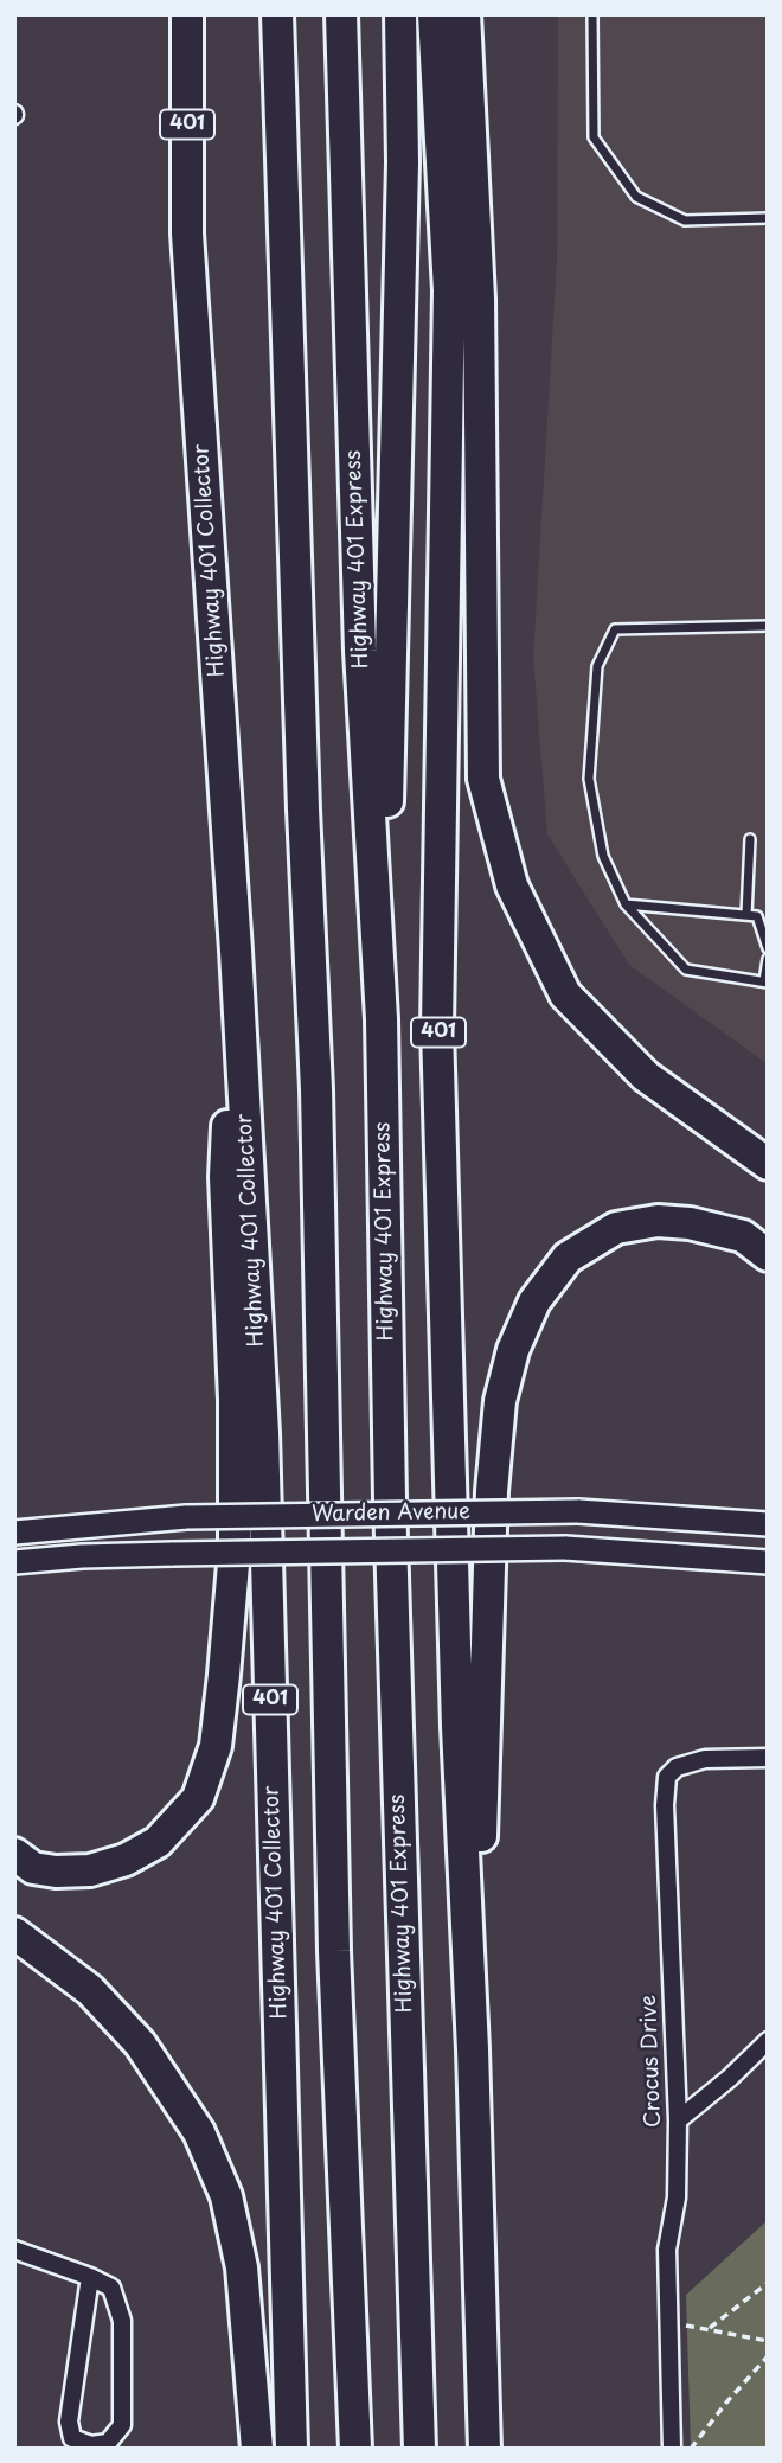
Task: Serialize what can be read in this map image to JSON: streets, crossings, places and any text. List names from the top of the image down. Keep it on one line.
{"streets":{"highway":["401","Highway 401 Express","Highway 401 Collector"],"main road":["Warden Avenue"],"street":["Crocus Drive"]}}
